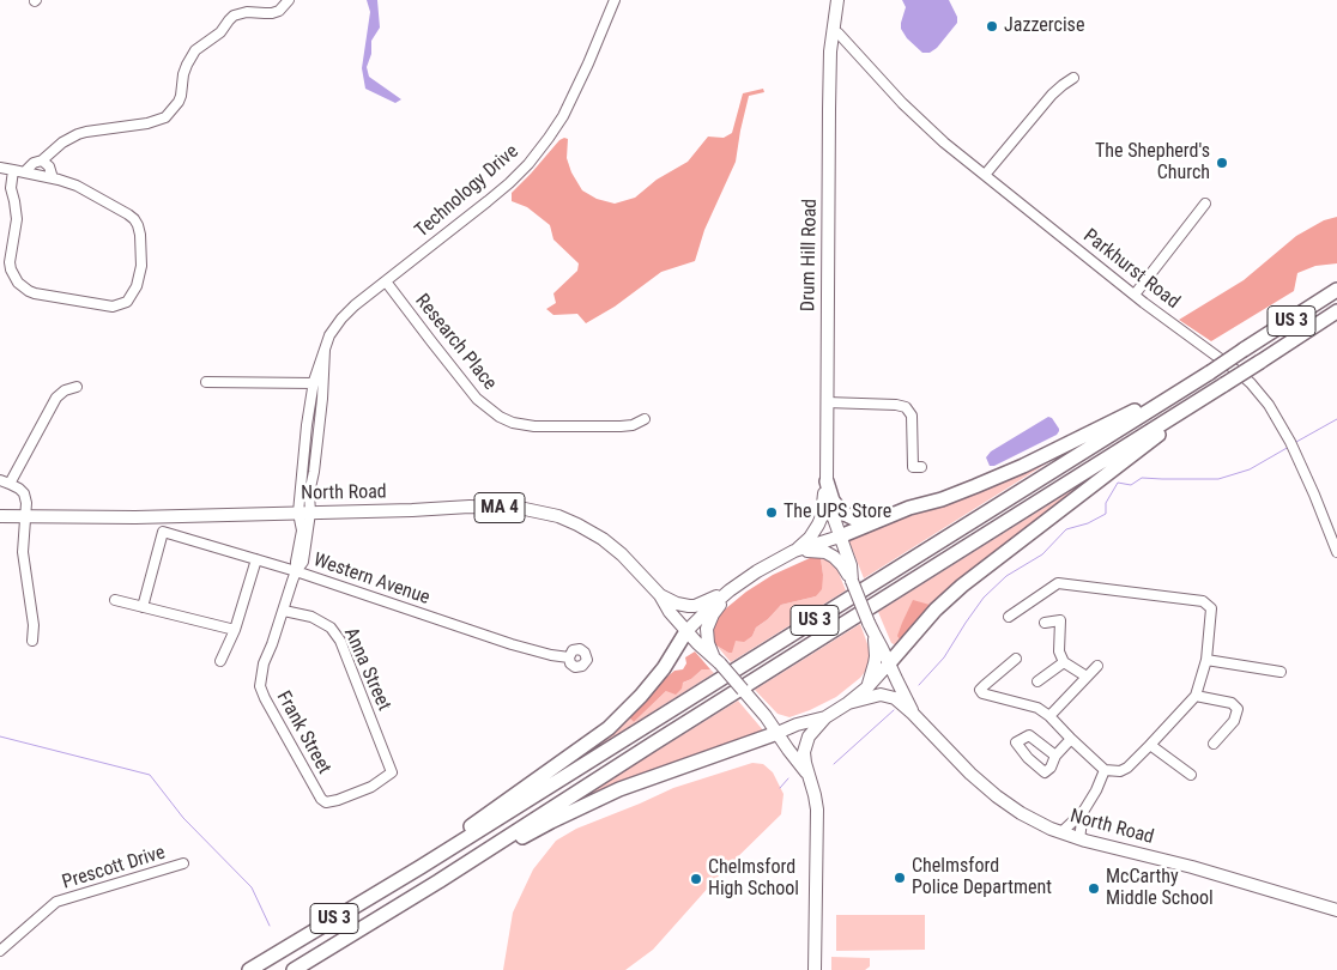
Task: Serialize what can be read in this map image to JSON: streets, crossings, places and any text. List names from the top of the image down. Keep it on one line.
{"streets":{"highway":["US 3"],"main road":["Drum Hill Road","North Road","MA 4"],"street":["Technology Drive","Parkhurst Road","Research Place","Western Avenue","Anna Street","Frank Street","Prescott Drive"]},"crossings":[["Technology Drive","Research Place"],["Technology Drive","North Road"],["Technology Drive","Frank Street"],["Drum Hill Road","Parkhurst Road"],["Drum Hill Road","North Road"],["Drum Hill Road","MA 4"],["North Road","MA 4"],["North Road","Frank Street"],["Western Avenue","Frank Street"],["Anna Street","Frank Street"]],"places":["Jazzercise","The Shepherd's Church","The UPS Store","Chelmsford Police Department","Chelmsford High School","McCarthy Middle School"]}
